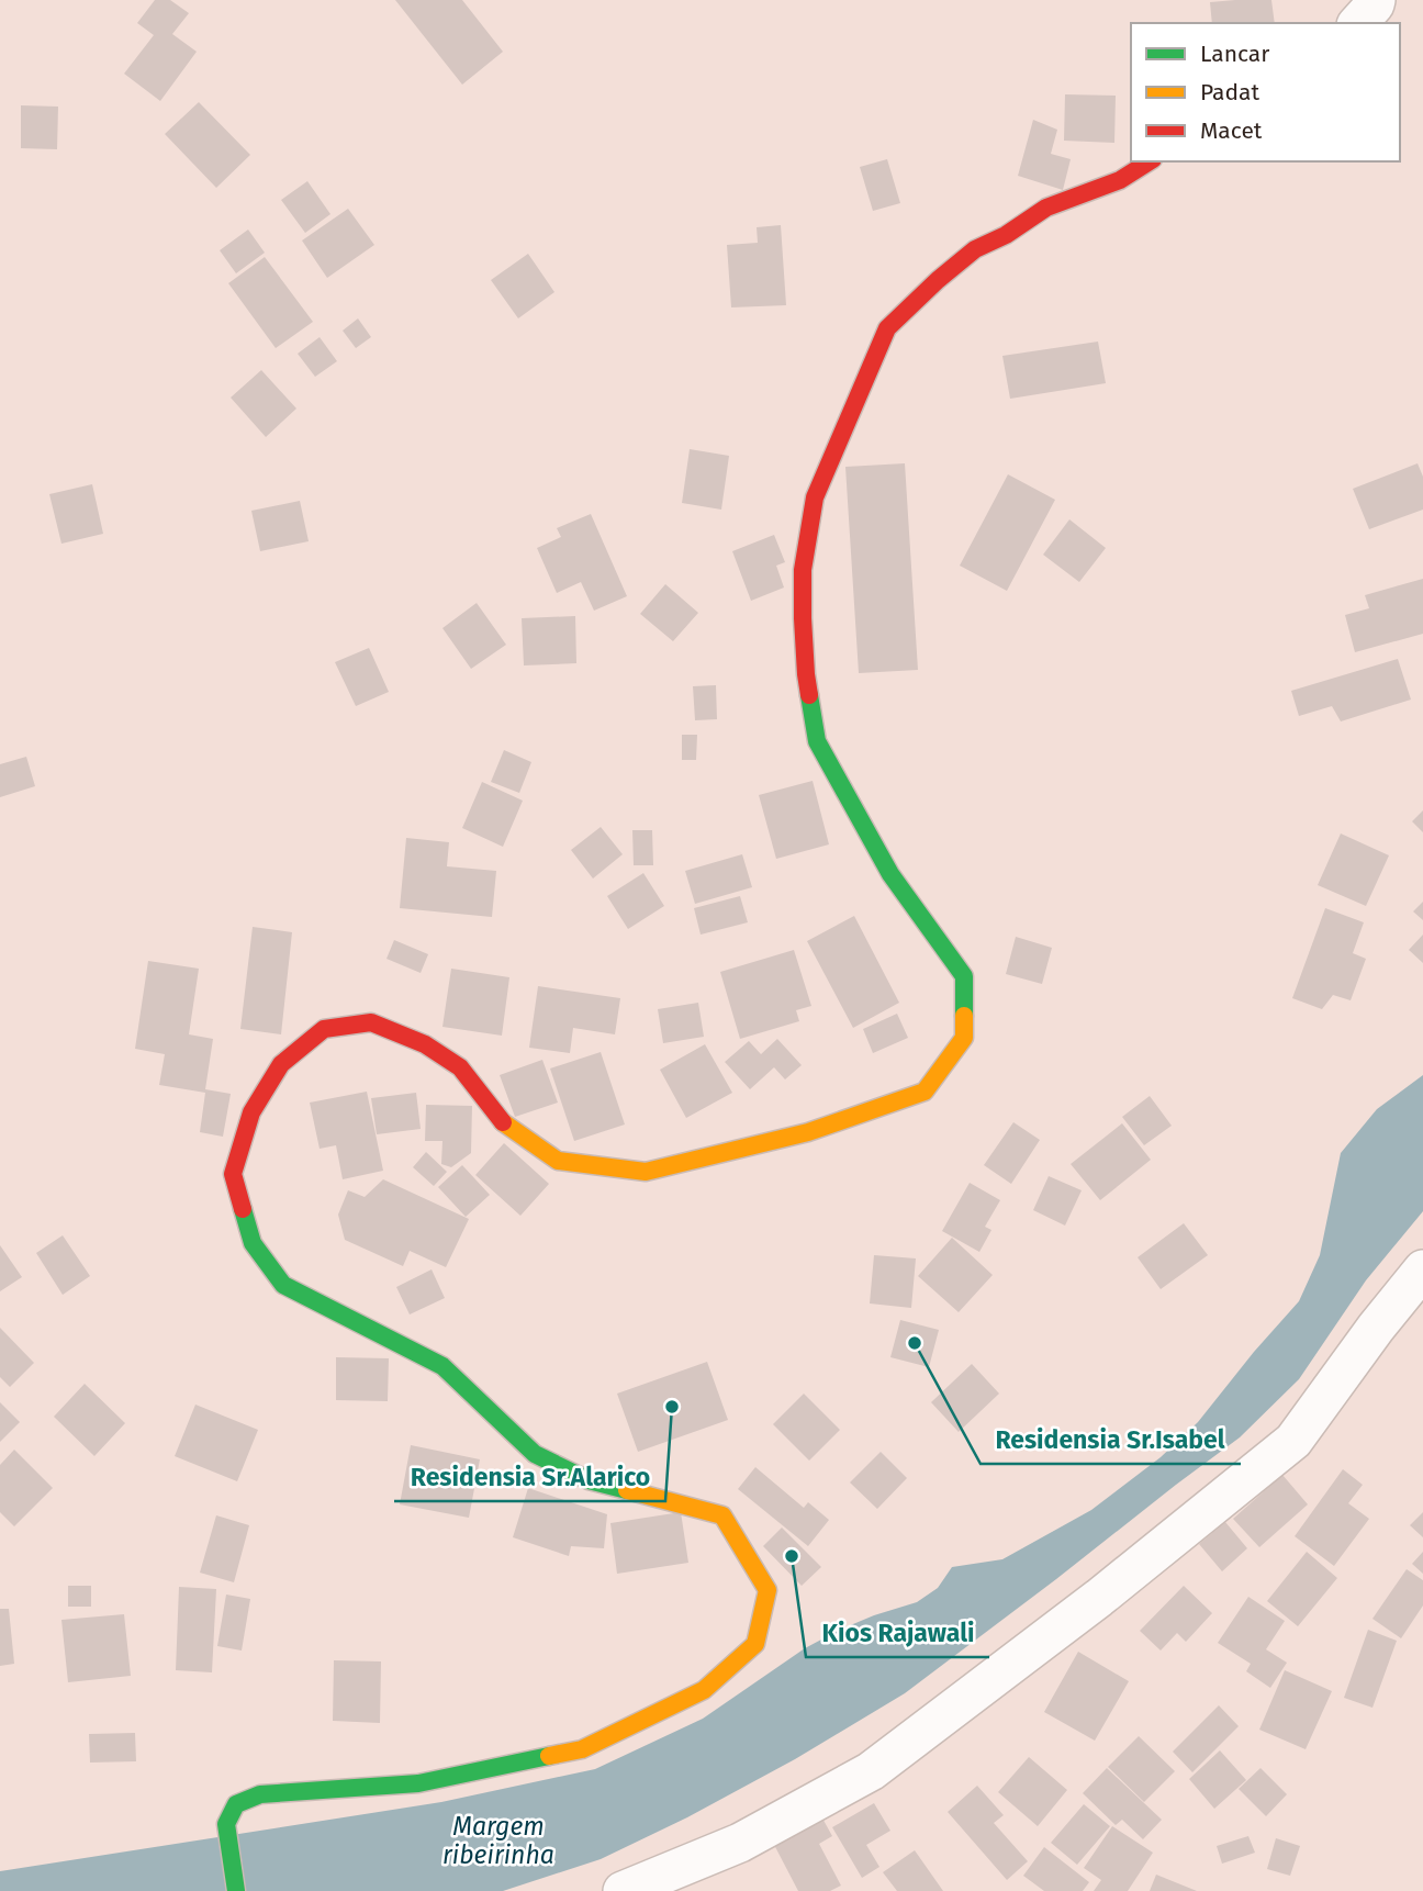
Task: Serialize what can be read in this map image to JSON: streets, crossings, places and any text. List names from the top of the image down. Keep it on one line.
{"water":["Margem ribeirinha"],"places":["Residensia Sr.Isabel","Residensia Sr.Alarico","Kios Rajawali"],"legend":["Lancar","Padat","Macet"]}
